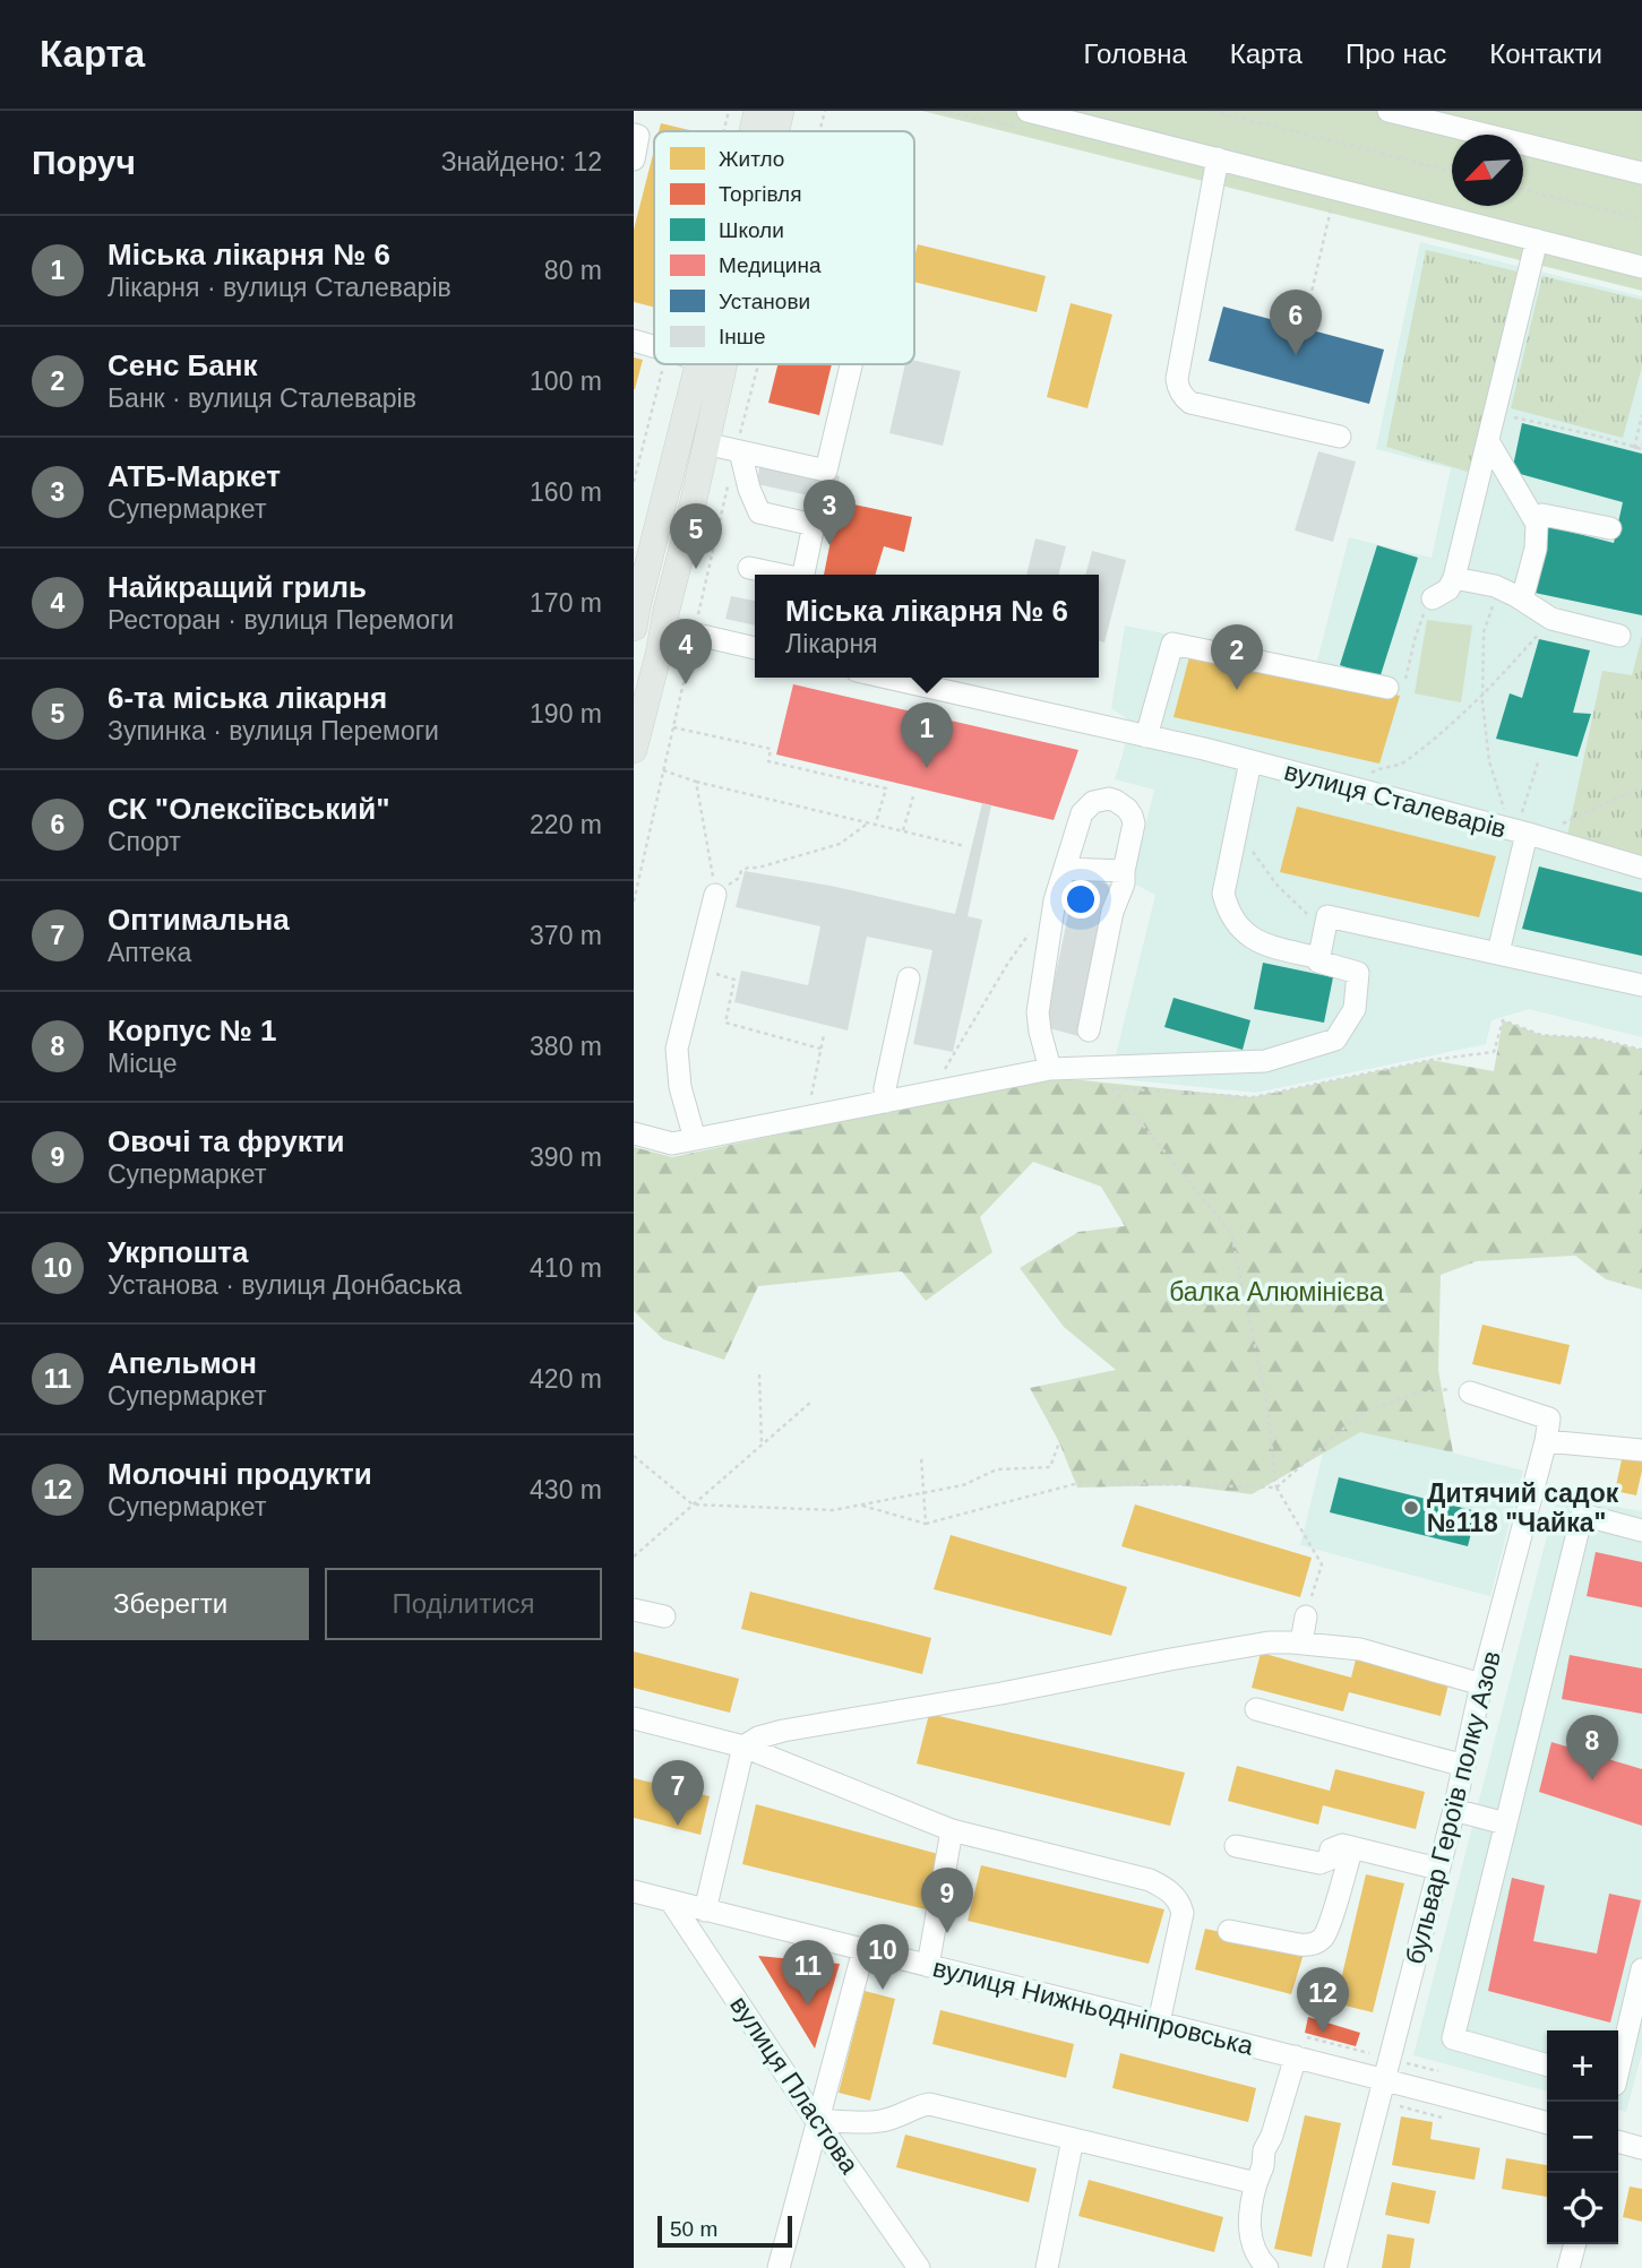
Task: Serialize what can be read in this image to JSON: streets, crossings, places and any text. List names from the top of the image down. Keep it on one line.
{"streets":{"street":["вулиця Сталеварів","бульвар Героїв полку Азов","вулиця Нижньодніпровська","вулиця Пластова"]},"crossings":[["бульвар Героїв полку Азов","вулиця Нижньодніпровська"],["вулиця Нижньодніпровська","вулиця Пластова"]],"parks":["балка Алюмінієва"],"places":["Дитячий садок №118 \"Чайка\""],"legend":["Житло","Торгівля","Школи","Медицина","Установи","Інше"],"scale_bar":"50 m","north":"bottom left","page":{"header":"Карта","nav":["Головна","Карта","Про нас","Контакти"],"heading":["Поруч","Знайдено: 12"],"list":[{"mark":"1","name":"Мiська лiкарня № 6","note":"Лікарня · вулиця Сталеварів","value":"80 m"},{"mark":"2","name":"Сенс Банк","note":"Банк · вулиця Сталеварів","value":"100 m"},{"mark":"3","name":"АТБ-Маркет","note":"Супермаркет","value":"160 m"},{"mark":"4","name":"Найкращий гриль","note":"Ресторан · вулиця Перемоги","value":"170 m"},{"mark":"5","name":"6-та міська лікарня","note":"Зупинка · вулиця Перемоги","value":"190 m"},{"mark":"6","name":"СК \"Олексіївський\"","note":"Спорт","value":"220 m"},{"mark":"7","name":"Оптимальна","note":"Аптека","value":"370 m"},{"mark":"8","name":"Корпус № 1","note":"Місце","value":"380 m"},{"mark":"9","name":"Овочі та фрукти","note":"Супермаркет","value":"390 m"},{"mark":"10","name":"Укрпошта","note":"Установа · вулиця Донбаська","value":"410 m"},{"mark":"11","name":"Апельмон","note":"Супермаркет","value":"420 m"},{"mark":"12","name":"Молочні продукти","note":"Супермаркет","value":"430 m"}],"pins":["6","3","5","4","2","1","8","7","9","10","11","12"],"popup":["Мiська лiкарня № 6","Лікарня"],"buttons":["Зберегти","Поділитися"],"map_buttons":["+","−"],"scale":"50 m"}}
